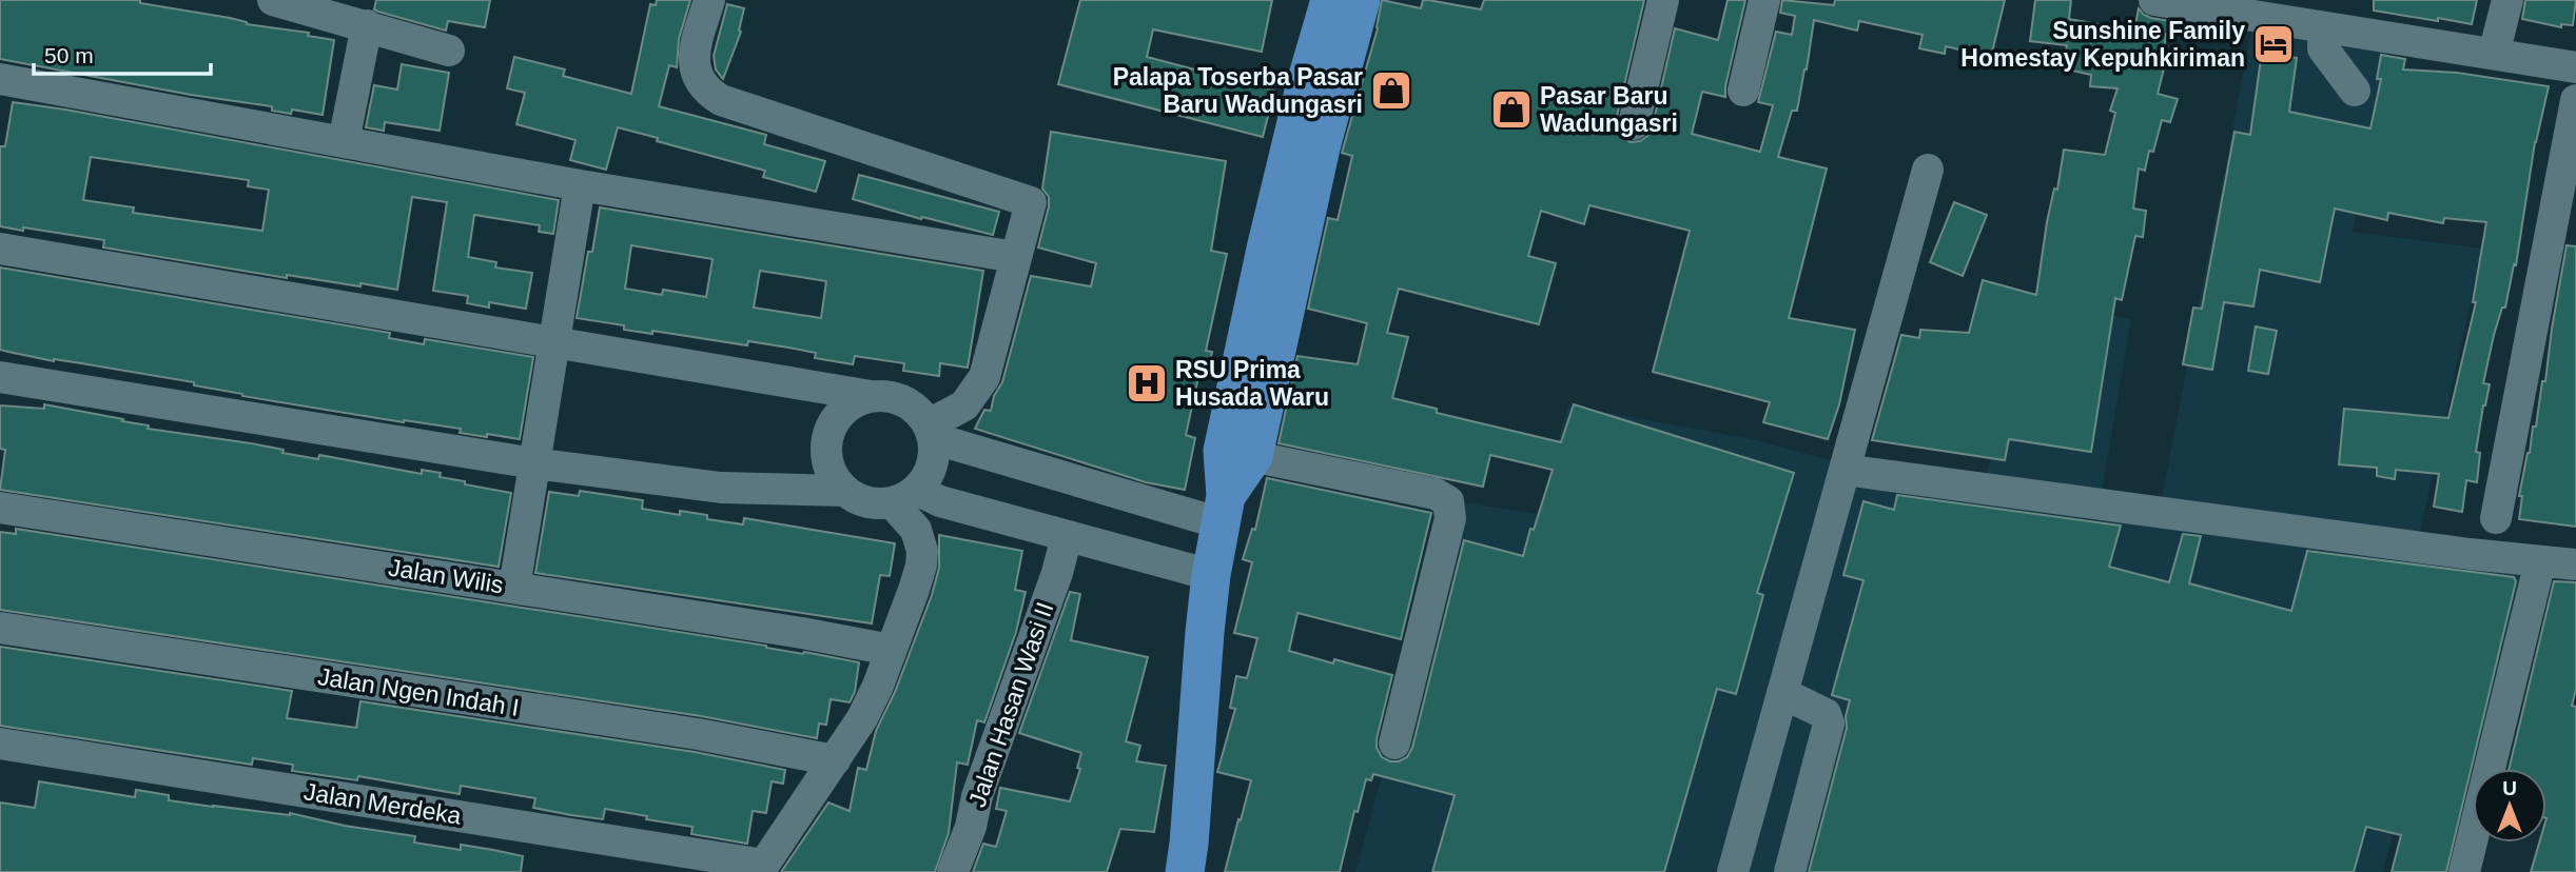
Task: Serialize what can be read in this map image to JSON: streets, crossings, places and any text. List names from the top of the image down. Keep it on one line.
{"streets":{"street":["Jalan Wilis","Jalan Ngen Indah I","Jalan Hasan Wasi II","Jalan Merdeka"]},"places":{"hotel":["Sunshine Family Homestay Kepuhkiriman"],"shop":["Palapa Toserba Pasar Baru Wadungasri","Pasar Baru Wadungasri"],"hospital":["RSU Prima Husada Waru"]},"scale_bar":"50 m","north":"top"}
